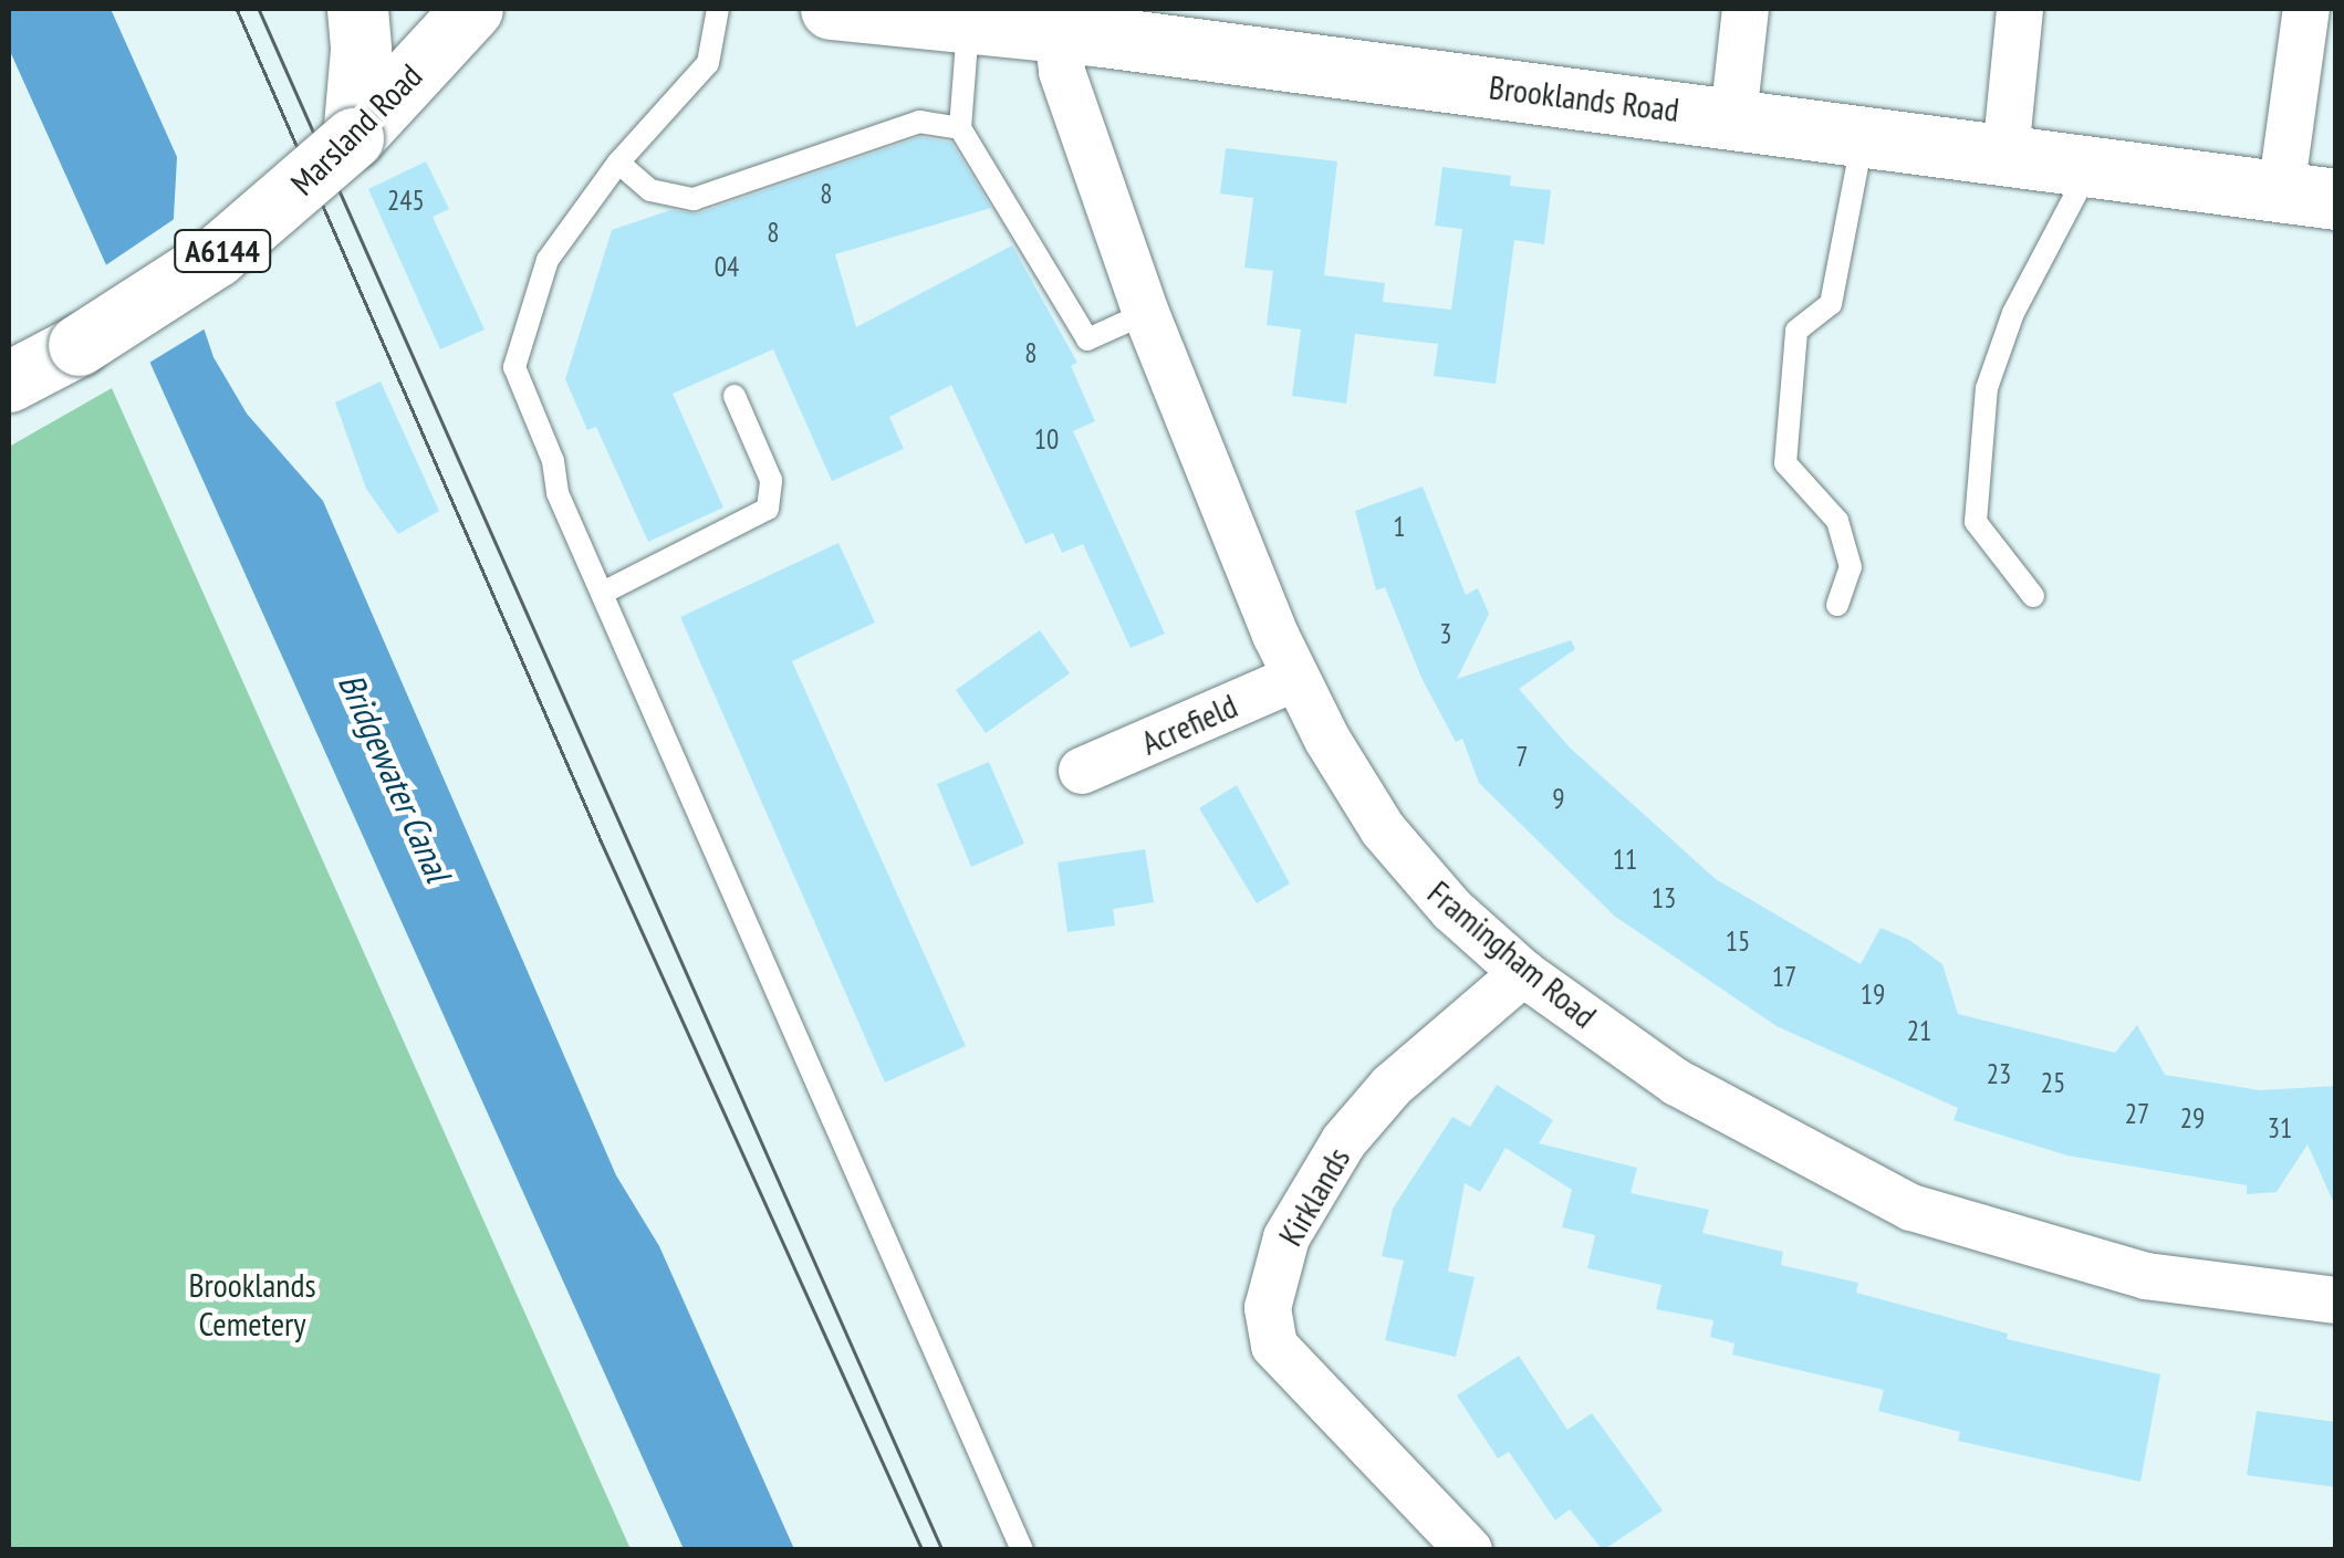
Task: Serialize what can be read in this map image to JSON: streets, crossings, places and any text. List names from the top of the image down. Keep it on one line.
{"streets":{"street":["Brooklands Road","Marsland Road","A6144","Acrefield","Framingham Road","Kirklands"]},"crossings":[["Brooklands Road","Framingham Road"],["Acrefield","Framingham Road"],["Framingham Road","Kirklands"]],"water":["Bridgewater Canal"],"parks":["Brooklands Cemetery"],"house_numbers":["8","245","8","04","8","10","1","3","7","9","11","13","15","17","19","21","23","25","27","29","31"]}
